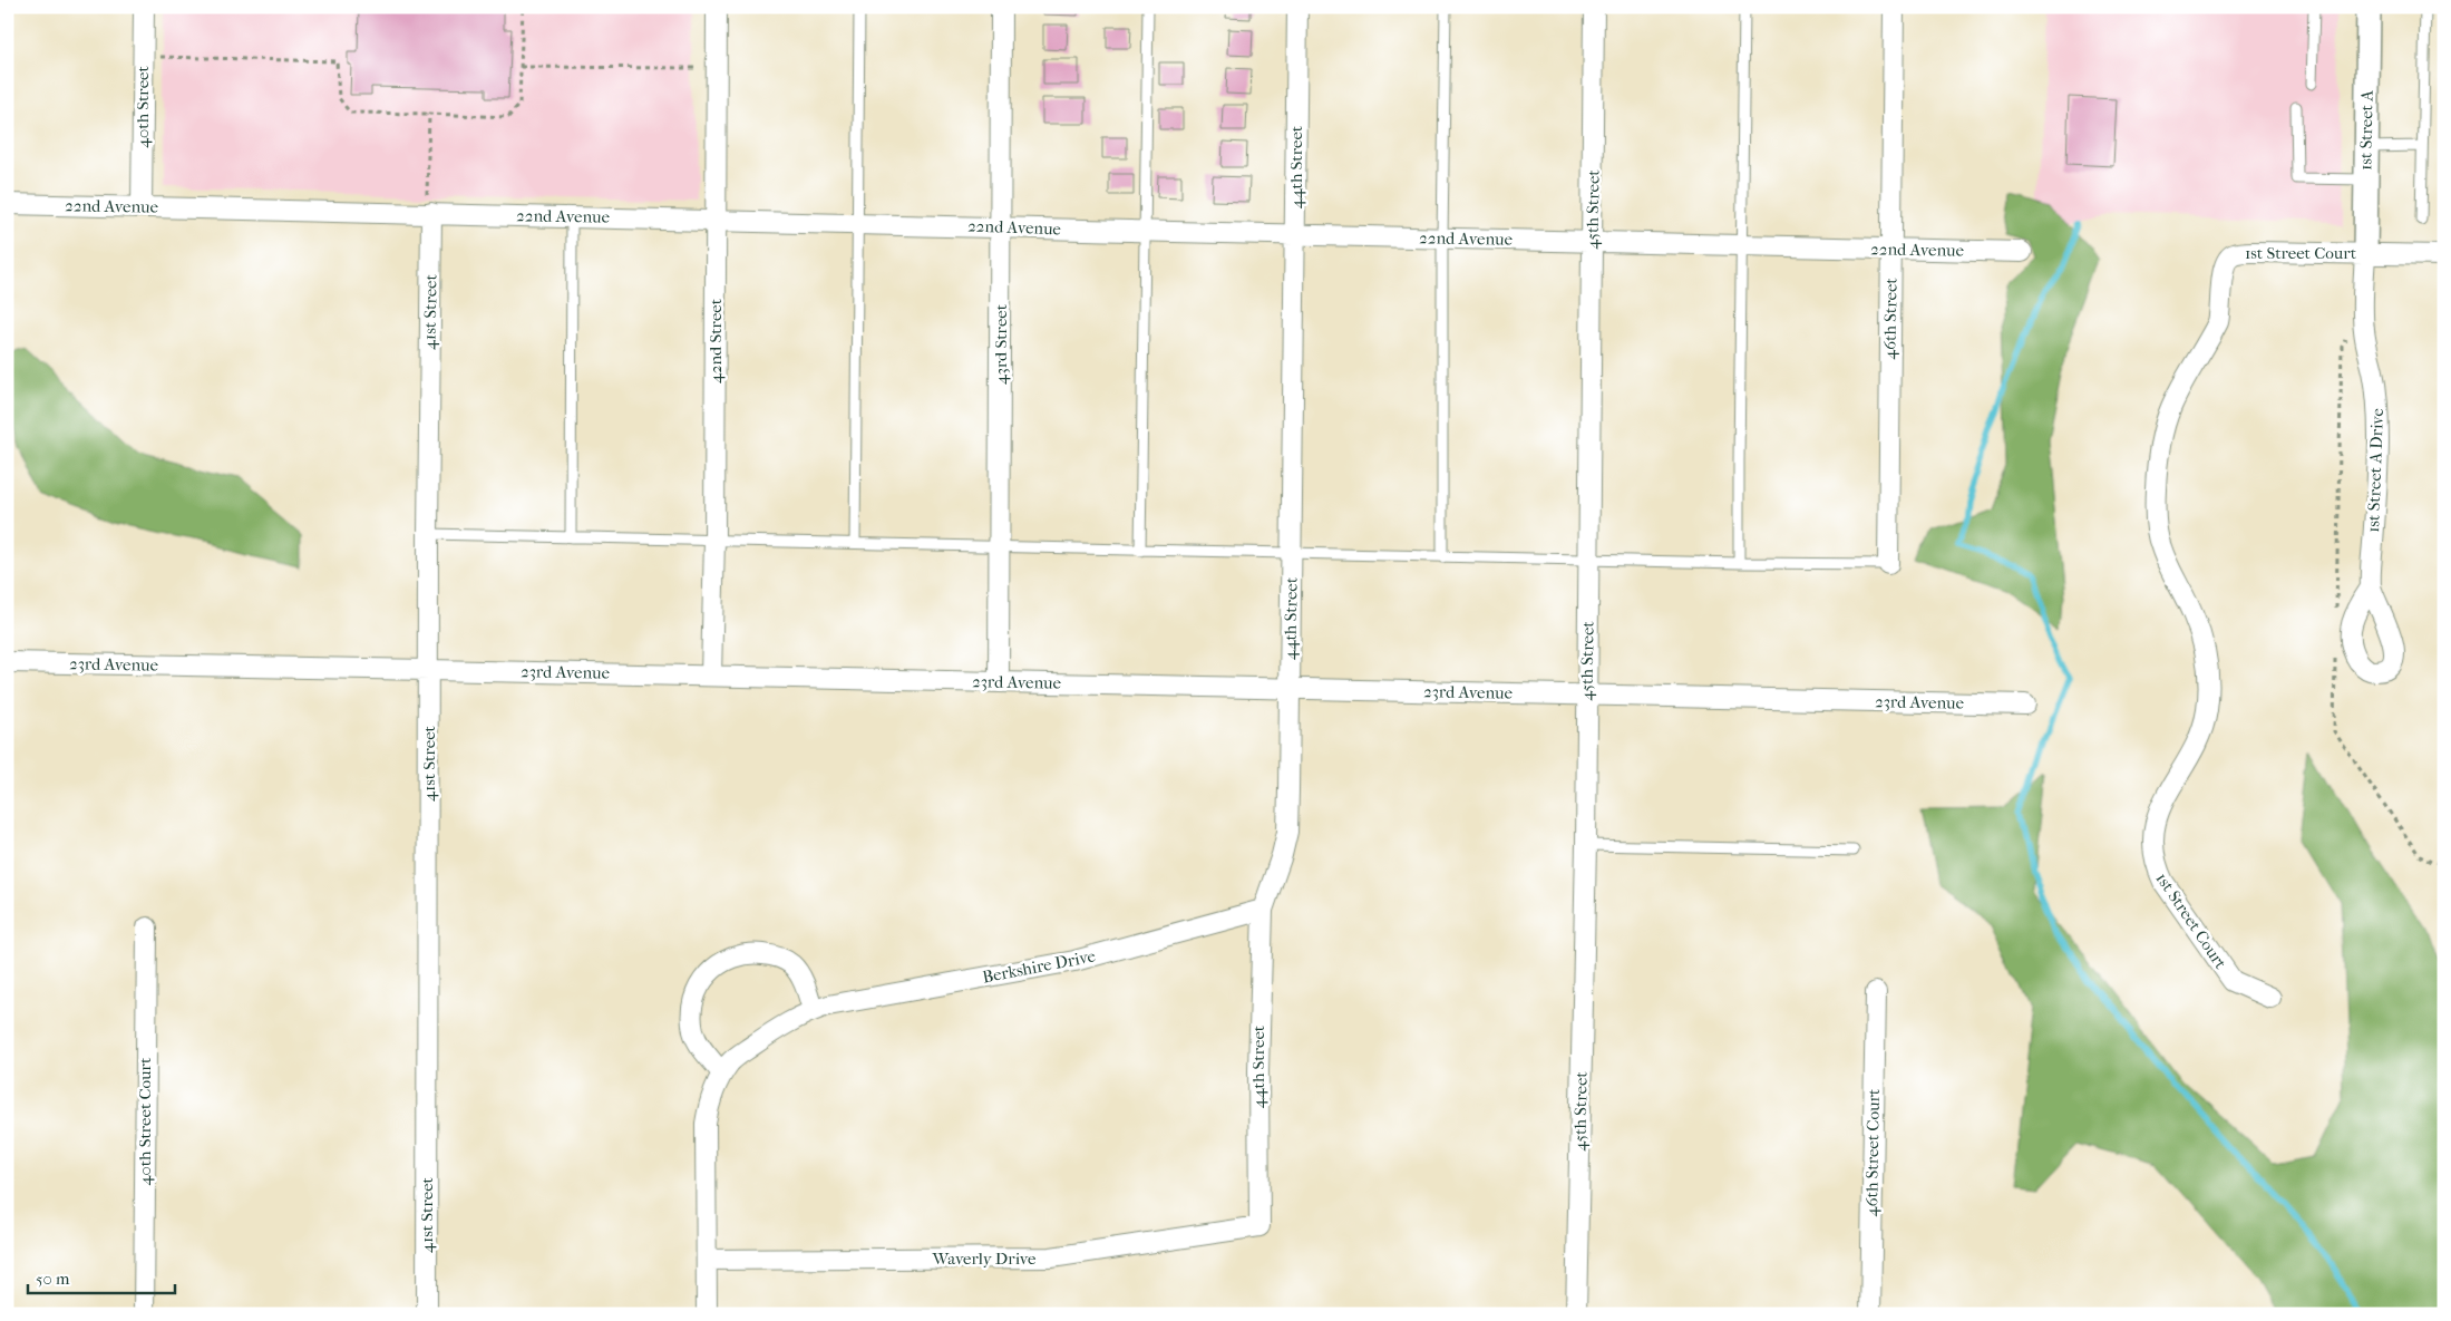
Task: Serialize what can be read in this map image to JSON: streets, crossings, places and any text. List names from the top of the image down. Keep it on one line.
{"streets":{"street":["40th Street","1st Street A","44th Street","22nd Avenue","45th Street","1st Street Court","41st Street","46th Street","42nd Street","43rd Street","1st Street A Drive","23rd Avenue","Berkshire Drive","40th Street Court","46th Street Court","Waverly Drive"]},"crossings":[["40th Street","22nd Avenue"],["1st Street A","1st Street Court"],["1st Street A","1st Street A Drive"],["44th Street","22nd Avenue"],["44th Street","23rd Avenue"],["44th Street","Berkshire Drive"],["44th Street","Waverly Drive"],["22nd Avenue","45th Street"],["22nd Avenue","41st Street"],["22nd Avenue","46th Street"],["22nd Avenue","42nd Street"],["22nd Avenue","43rd Street"],["45th Street","23rd Avenue"],["1st Street Court","1st Street A Drive"],["41st Street","23rd Avenue"],["42nd Street","23rd Avenue"],["43rd Street","23rd Avenue"],["Berkshire Drive","Waverly Drive"]],"scale_bar":"50 m"}
